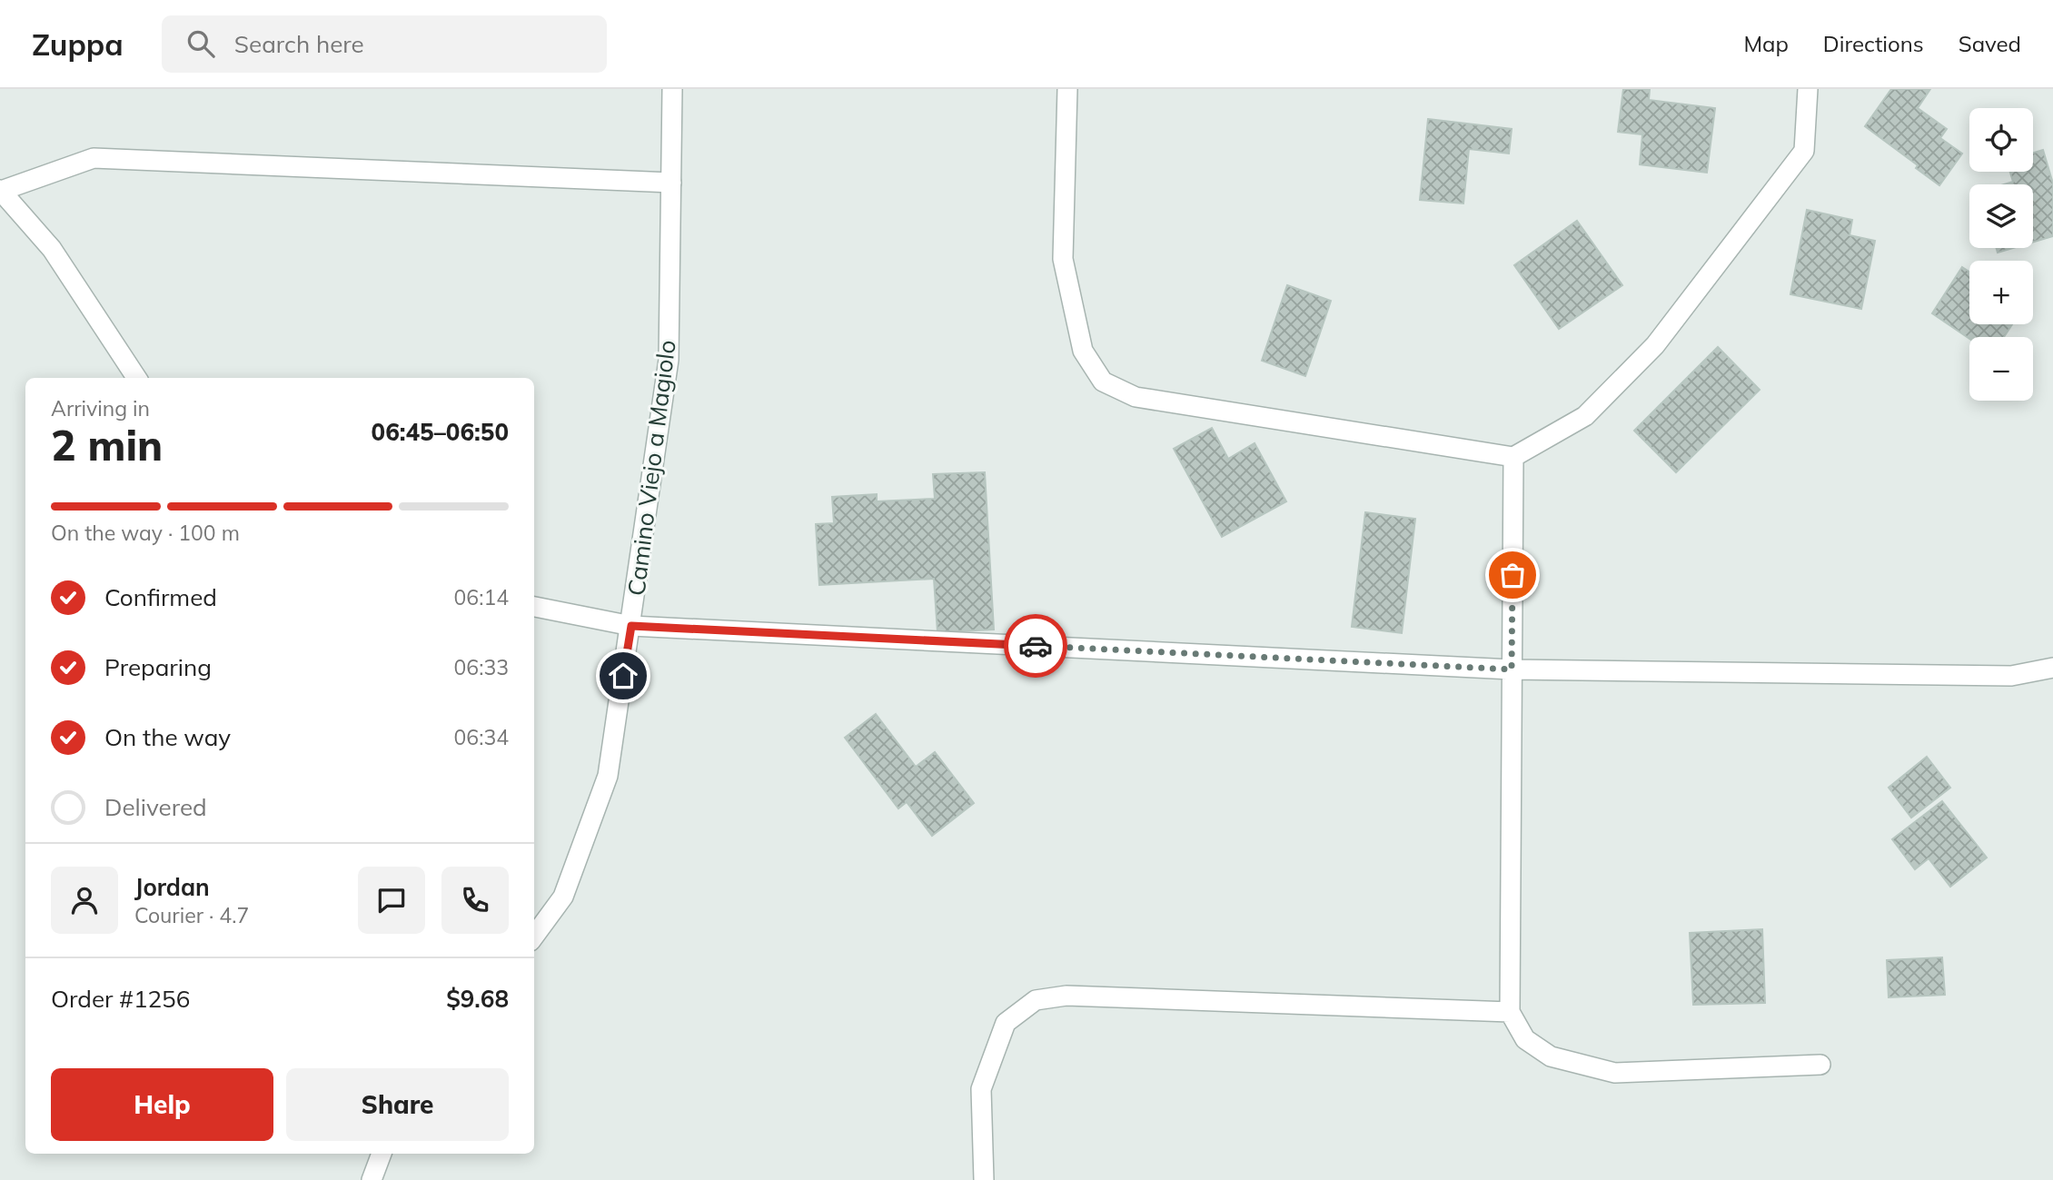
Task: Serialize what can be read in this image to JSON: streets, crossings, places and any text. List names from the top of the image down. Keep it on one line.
{"streets":{"street":["Camino Viejo a Magiolo"]},"page":{"header":"Zuppa","search":"Search here","nav":["Map","Directions","Saved"],"map_buttons":["+","−"],"heading":["2 min","Arriving in","06:45–06:50"],"panel":["Jordan","Courier · 4.7","Order #1256","$9.68"],"bar":"On the way · 100 m","list":[["Confirmed","06:14"],["Preparing","06:33"],["On the way","06:34"],"Delivered"],"buttons":["Help","Share"]}}
